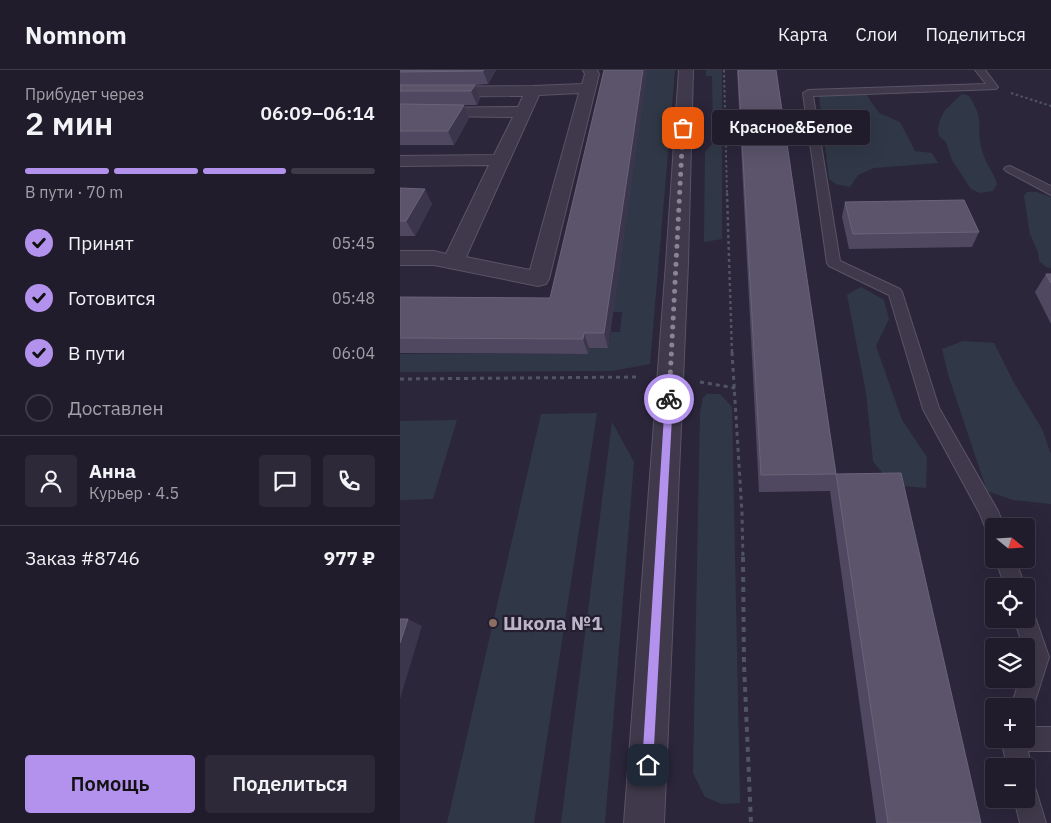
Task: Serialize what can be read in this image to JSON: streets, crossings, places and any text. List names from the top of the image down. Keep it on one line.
{"places":["Красное&Белое","Школа №1"],"north":"right","page":{"header":"Nomnom","nav":["Карта","Слои","Поделиться"],"heading":["2 мин","Прибудет через","06:09–06:14"],"panel":["Анна","Курьер · 4.5","Заказ #8746","977 ₽"],"bubble":"Красное&Белое","bar":"В пути · 70 m","list":[["Принят","05:45"],["Готовится","05:48"],["В пути","06:04"],"Доставлен"],"map_buttons":["+","−"],"buttons":["Помощь","Поделиться"]}}
